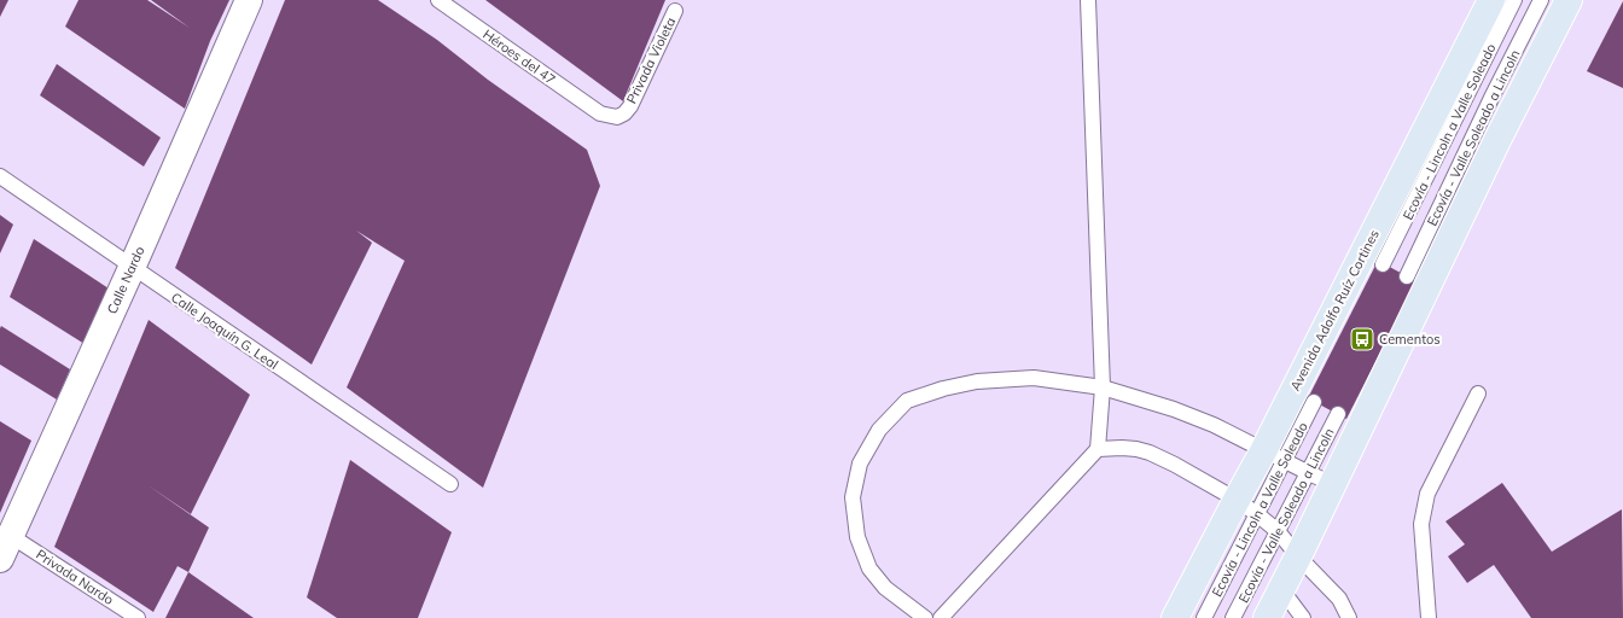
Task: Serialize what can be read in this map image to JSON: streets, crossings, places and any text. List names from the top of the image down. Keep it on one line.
{"streets":{"main road":["Avenida Adolfo Ruíz Cortines"],"street":["Calle Nardo"],"lane":["Héroes del 47","Privada Violeta","Ecovía - Lincoln a Valle Soleado","Ecovía - Valle Soleado a Lincoln","Calle Joaquín G. Leal","Privada Nardo"]},"crossings":[["Héroes del 47","Privada Violeta"],["Ecovía - Lincoln a Valle Soleado","Avenida Adolfo Ruíz Cortines"],["Calle Nardo","Calle Joaquín G. Leal"],["Calle Nardo","Privada Nardo"]],"places":{"bus stop":["Cementos"]}}
